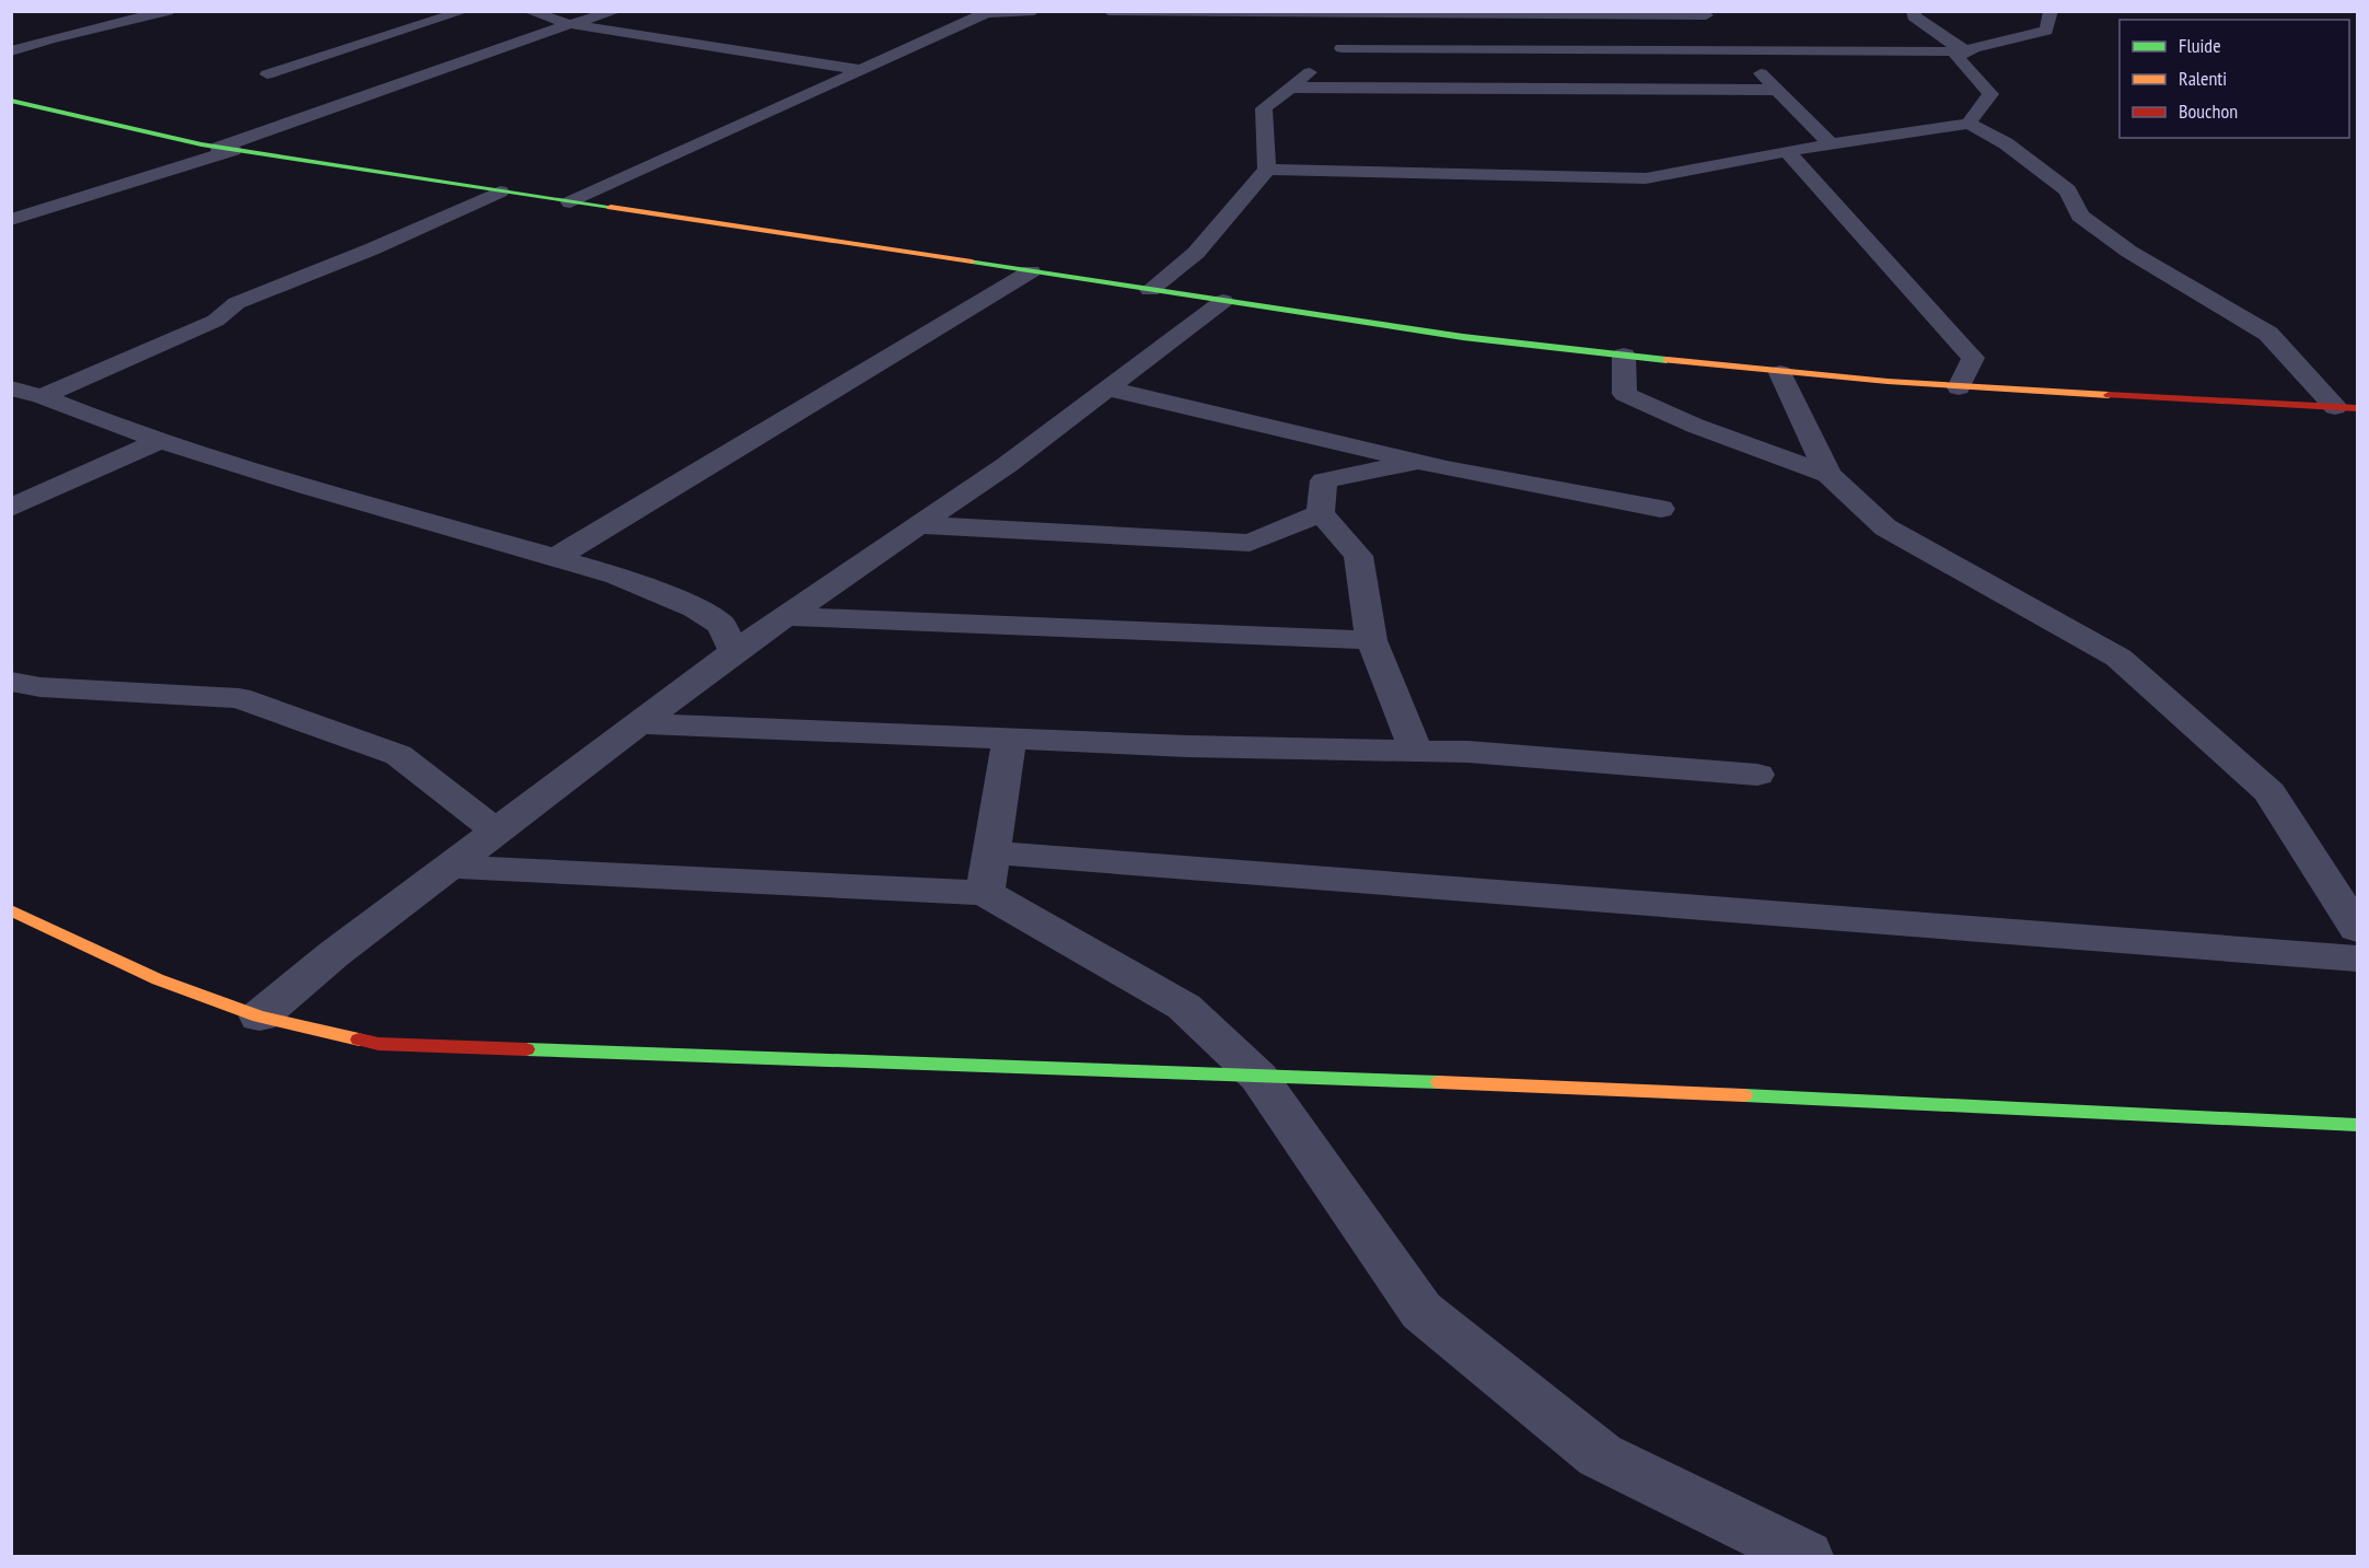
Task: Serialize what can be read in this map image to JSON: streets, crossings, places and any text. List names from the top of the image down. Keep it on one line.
{"legend":["Fluide","Ralenti","Bouchon"]}
